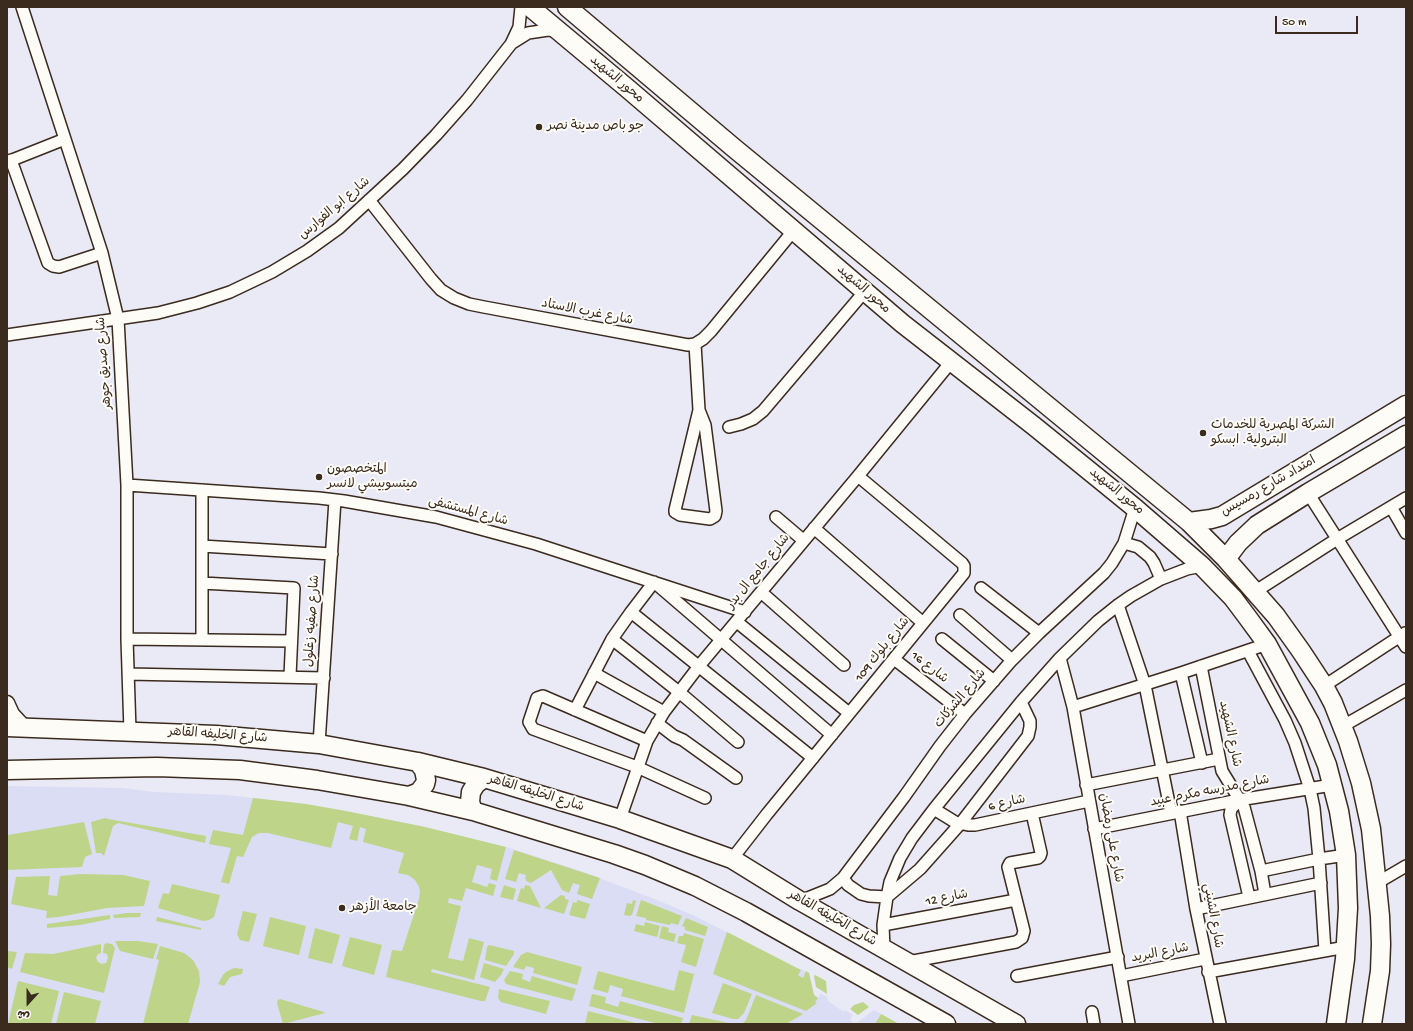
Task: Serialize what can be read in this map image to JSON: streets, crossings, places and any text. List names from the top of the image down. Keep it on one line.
{"streets":{"main road":["محور الشهيد","امتداد شارع رمسيس","شارع الخليفه القاهر"],"street":["شارع ابو الفوارس","شارع غرب الاستاد","شارع صديق جوهر","شارع المستشفى","شارع جامع ال بدر","شارع صفيه زغلول","شارع بلوك 109","شارع 16","شارع الشركات","شارع الشهيد","شارع مدرسه مكرم عبيد","شارع 6","شارع على رمضان","شارع 12","شارع الشيني","شارع البريد"]},"crossings":[["محور الشهيد","شارع ابو الفوارس"],["محور الشهيد","امتداد شارع رمسيس"],["محور الشهيد","شارع جامع ال بدر"],["محور الشهيد","شارع الشركات"],["محور الشهيد","شارع مدرسه مكرم عبيد"],["شارع ابو الفوارس","شارع غرب الاستاد"],["شارع ابو الفوارس","شارع صديق جوهر"],["شارع صديق جوهر","شارع المستشفى"],["شارع صديق جوهر","شارع الخليفه القاهر"],["شارع المستشفى","شارع جامع ال بدر"],["شارع المستشفى","شارع صفيه زغلول"],["شارع جامع ال بدر","شارع بلوك 109"],["شارع جامع ال بدر","شارع الخليفه القاهر"],["شارع صفيه زغلول","شارع الخليفه القاهر"],["شارع بلوك 109","شارع 16"],["شارع بلوك 109","شارع الخليفه القاهر"],["شارع 16","شارع الشركات"],["شارع الشركات","شارع الخليفه القاهر"],["شارع الشهيد","شارع مدرسه مكرم عبيد"],["شارع مدرسه مكرم عبيد","شارع على رمضان"],["شارع مدرسه مكرم عبيد","شارع الشيني"],["شارع 6","شارع على رمضان"],["شارع على رمضان","شارع البريد"],["شارع الشيني","شارع البريد"]],"places":["جو باص مدينة نصر","الشركة المصرية للخدمات البترولية. ابسكو","المتخصصون ميتسوبيشي لانسر","جامعة الأزهر"],"scale_bar":"50 m","north":"bottom"}
